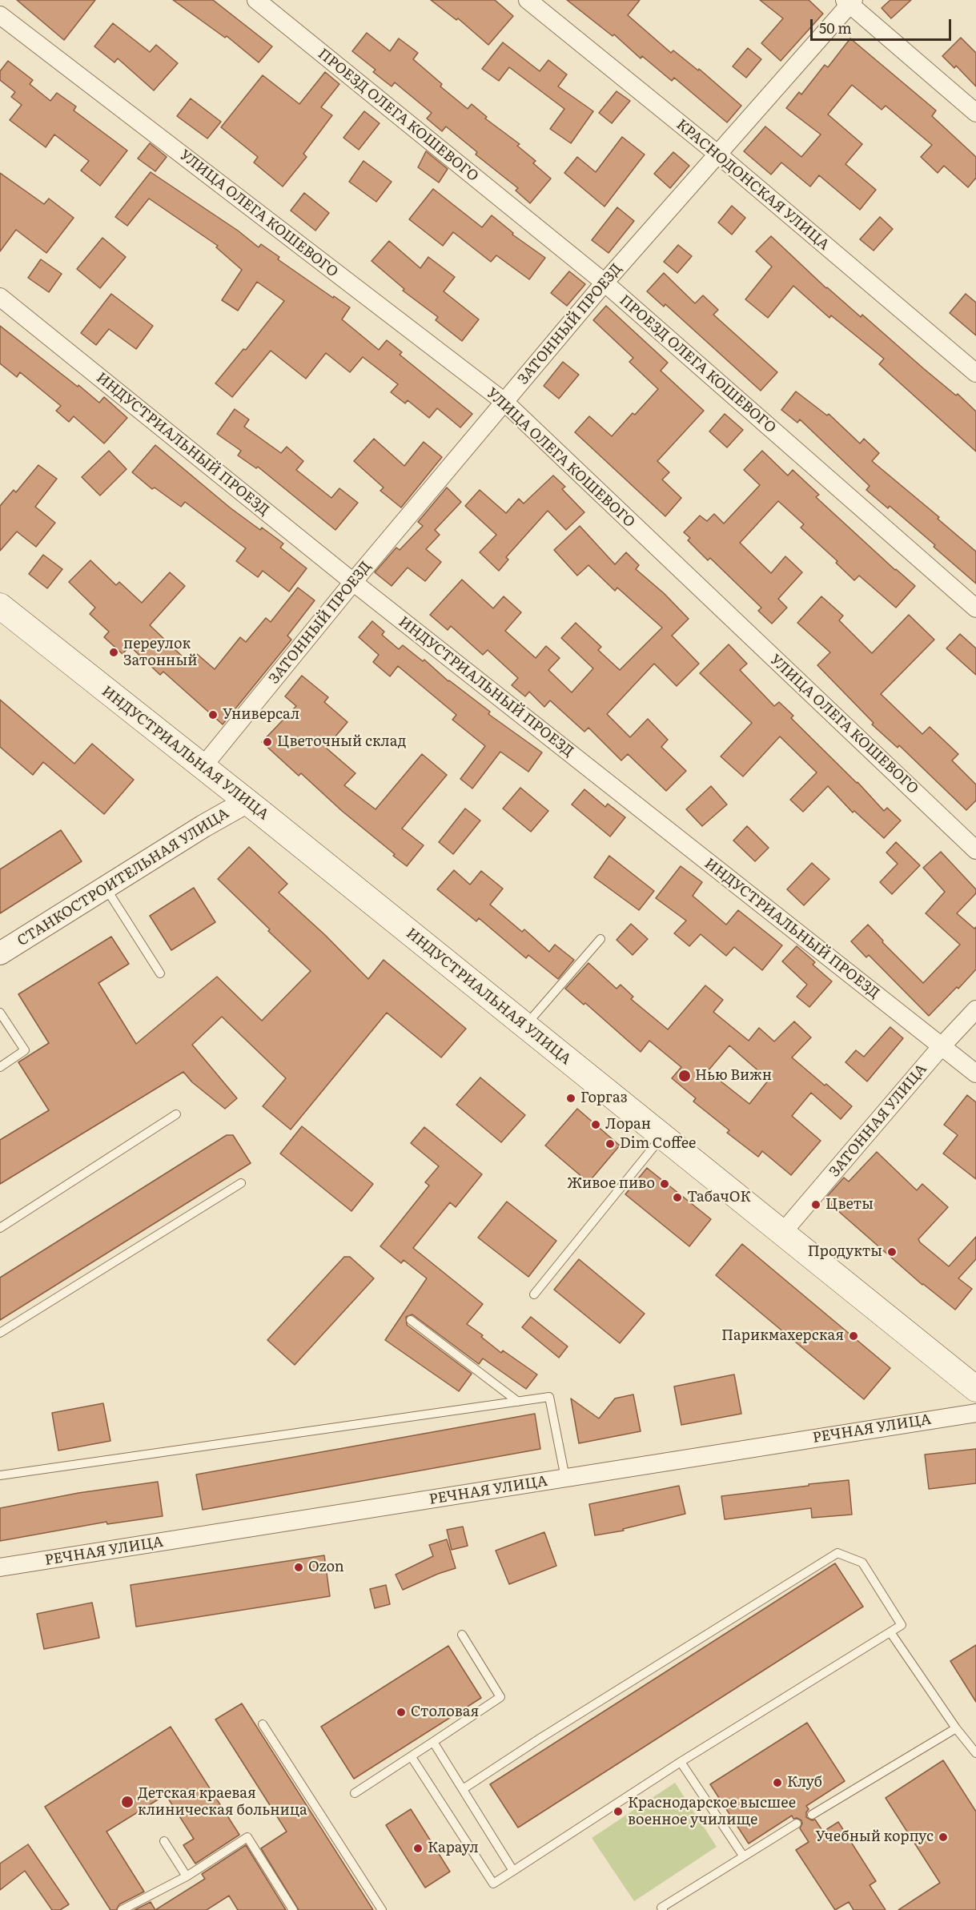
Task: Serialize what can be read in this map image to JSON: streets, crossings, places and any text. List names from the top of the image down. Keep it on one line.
{"streets":{"main road":["ИНДУСТРИАЛЬНАЯ УЛИЦА"],"street":["ПРОЕЗД ОЛЕГА КОШЕВОГО","КРАСНОДОНСКАЯ УЛИЦА","УЛИЦА ОЛЕГА КОШЕВОГО","ЗАТОННЫЙ ПРОЕЗД","ИНДУСТРИАЛЬНЫЙ ПРОЕЗД","СТАНКОСТРОИТЕЛЬНАЯ УЛИЦА","ЗАТОННАЯ УЛИЦА","РЕЧНАЯ УЛИЦА"]},"crossings":[["ПРОЕЗД ОЛЕГА КОШЕВОГО","ЗАТОННЫЙ ПРОЕЗД"],["КРАСНОДОНСКАЯ УЛИЦА","ЗАТОННЫЙ ПРОЕЗД"],["УЛИЦА ОЛЕГА КОШЕВОГО","ЗАТОННЫЙ ПРОЕЗД"],["ЗАТОННЫЙ ПРОЕЗД","ИНДУСТРИАЛЬНЫЙ ПРОЕЗД"],["ЗАТОННЫЙ ПРОЕЗД","ИНДУСТРИАЛЬНАЯ УЛИЦА"],["ИНДУСТРИАЛЬНЫЙ ПРОЕЗД","ЗАТОННАЯ УЛИЦА"],["ИНДУСТРИАЛЬНАЯ УЛИЦА","СТАНКОСТРОИТЕЛЬНАЯ УЛИЦА"],["ИНДУСТРИАЛЬНАЯ УЛИЦА","ЗАТОННАЯ УЛИЦА"]],"places":["переулок Затонный","Универсал","Цветочный склад","Нью Вижн","Горгаз","Лоран","Dim Coffee","Живое пиво","ТабачОК","Цветы","Продукты","Парикмахерская","Ozon","Столовая","Клуб","Детская краевая клиническая больница","Краснодарское высшее военное училище","Учебный корпус","Караул"],"scale_bar":"50 m"}
